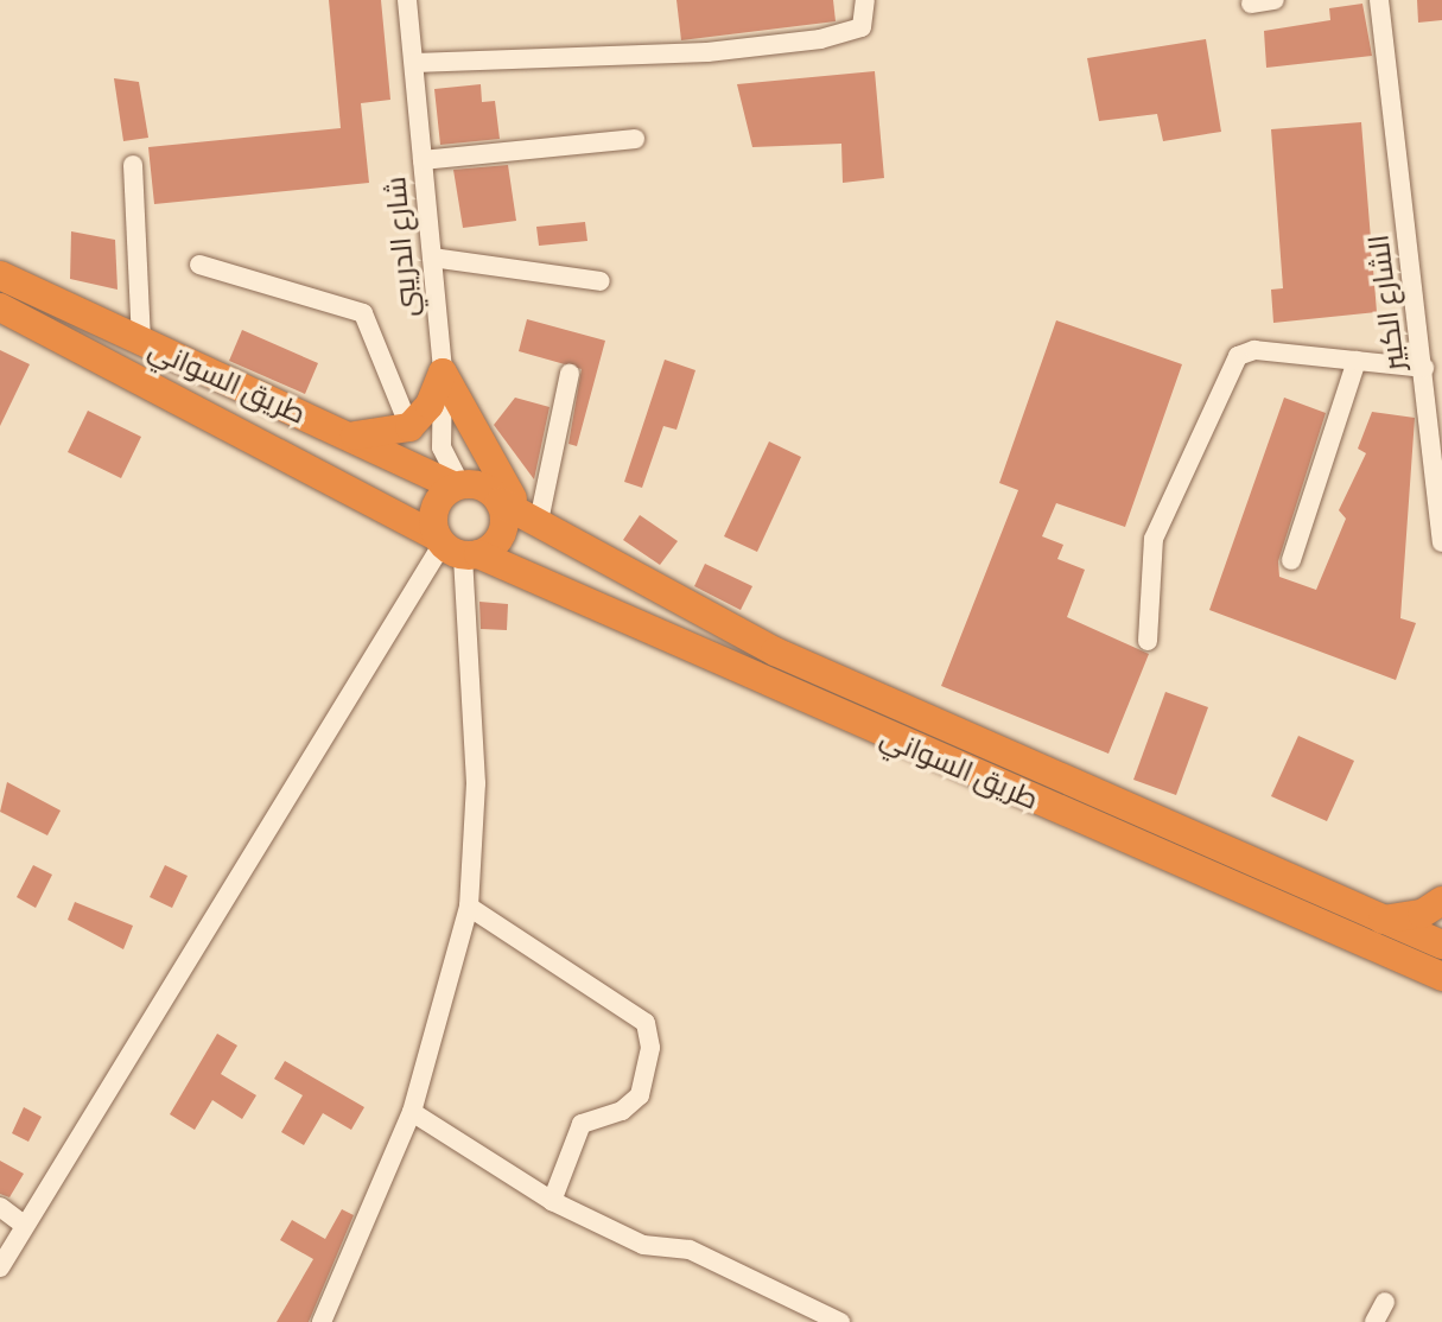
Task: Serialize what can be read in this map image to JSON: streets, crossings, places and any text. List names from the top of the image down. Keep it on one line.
{"streets":{"highway":["طريق السواني"],"street":["شارع الدريبي","الشارع الكبير"]},"crossings":[["شارع الدريبي","طريق السواني"]]}
